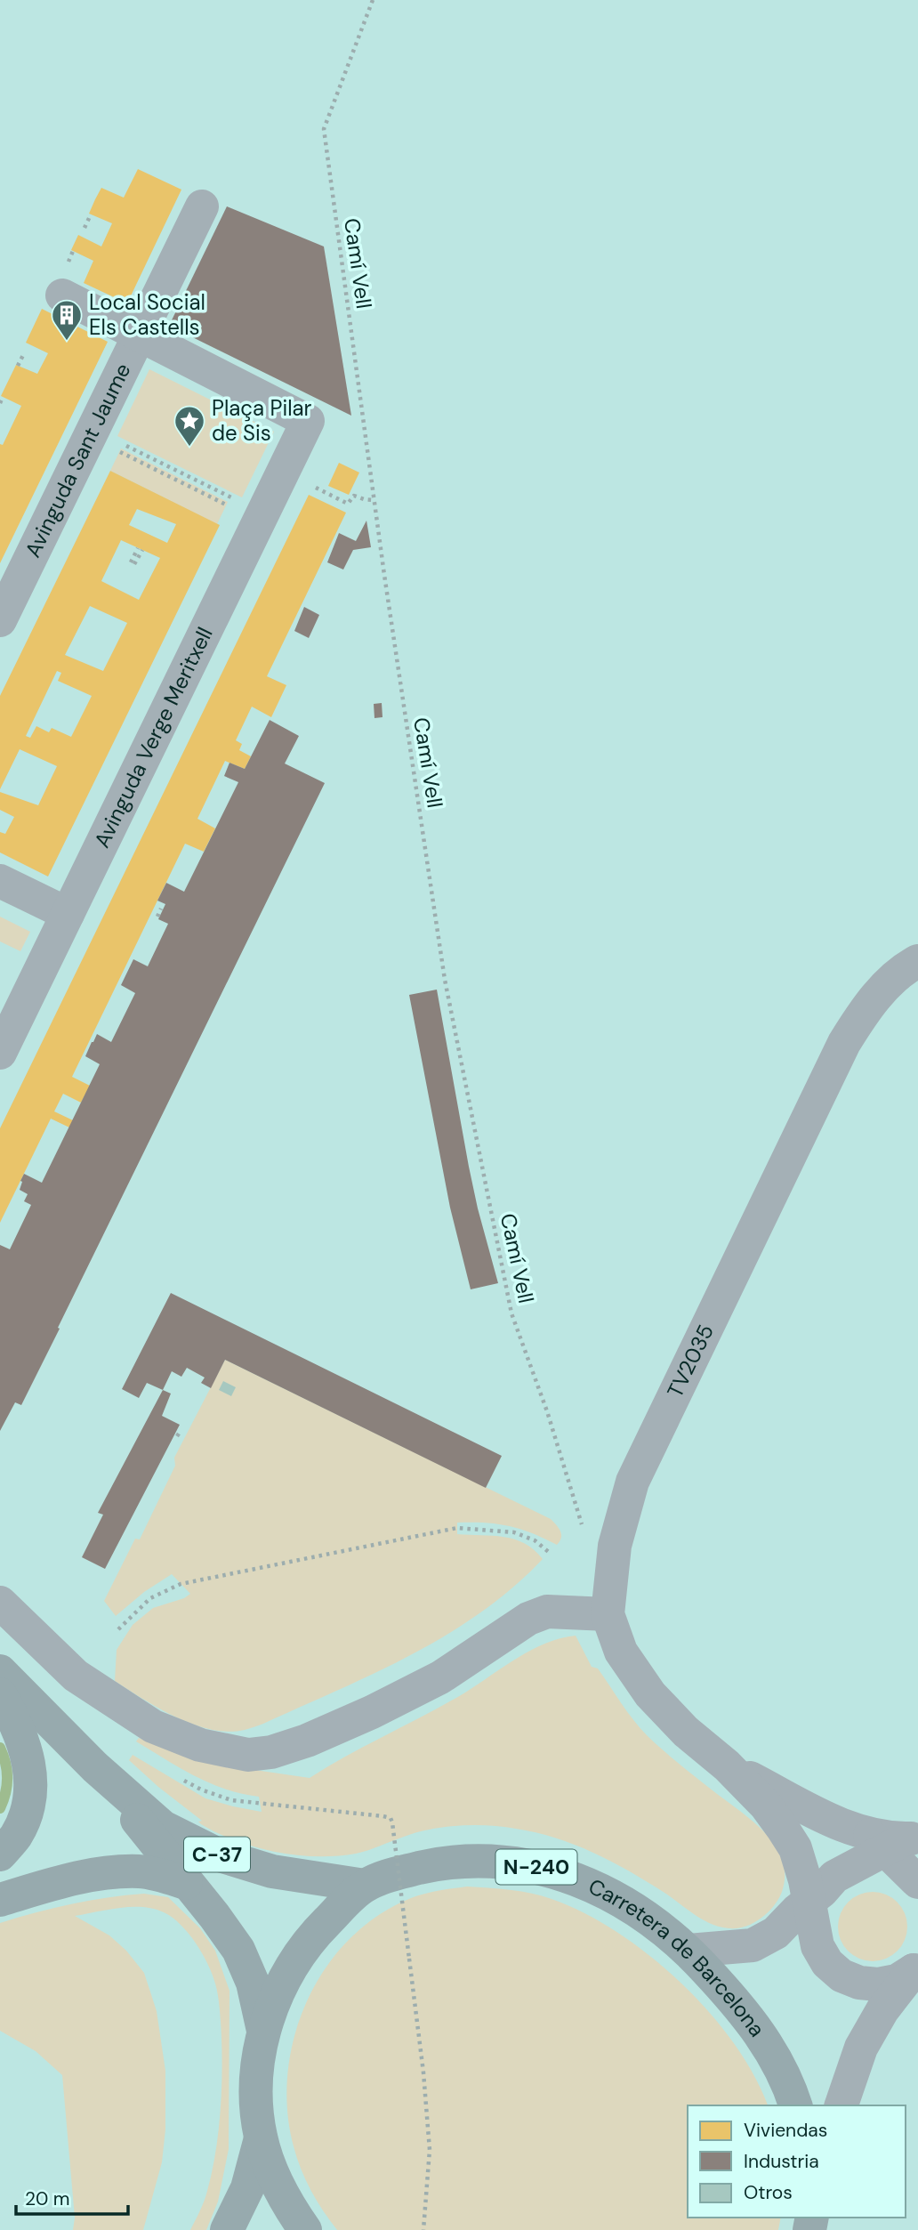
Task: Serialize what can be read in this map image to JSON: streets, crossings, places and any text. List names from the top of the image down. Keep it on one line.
{"streets":{"main road":["C-37","N-240","Carretera de Barcelona"],"street":["Avinguda Sant Jaume","Avinguda Verge Meritxell","TV2035"],"path":["Camí Vell"]},"crossings":[["Avinguda Sant Jaume","Avinguda Verge Meritxell"]],"places":{"building":["Local Social Els Castells"],"place":["Plaça Pilar de Sis"]},"legend":["Viviendas","Industria","Otros"],"scale_bar":"20 m"}
